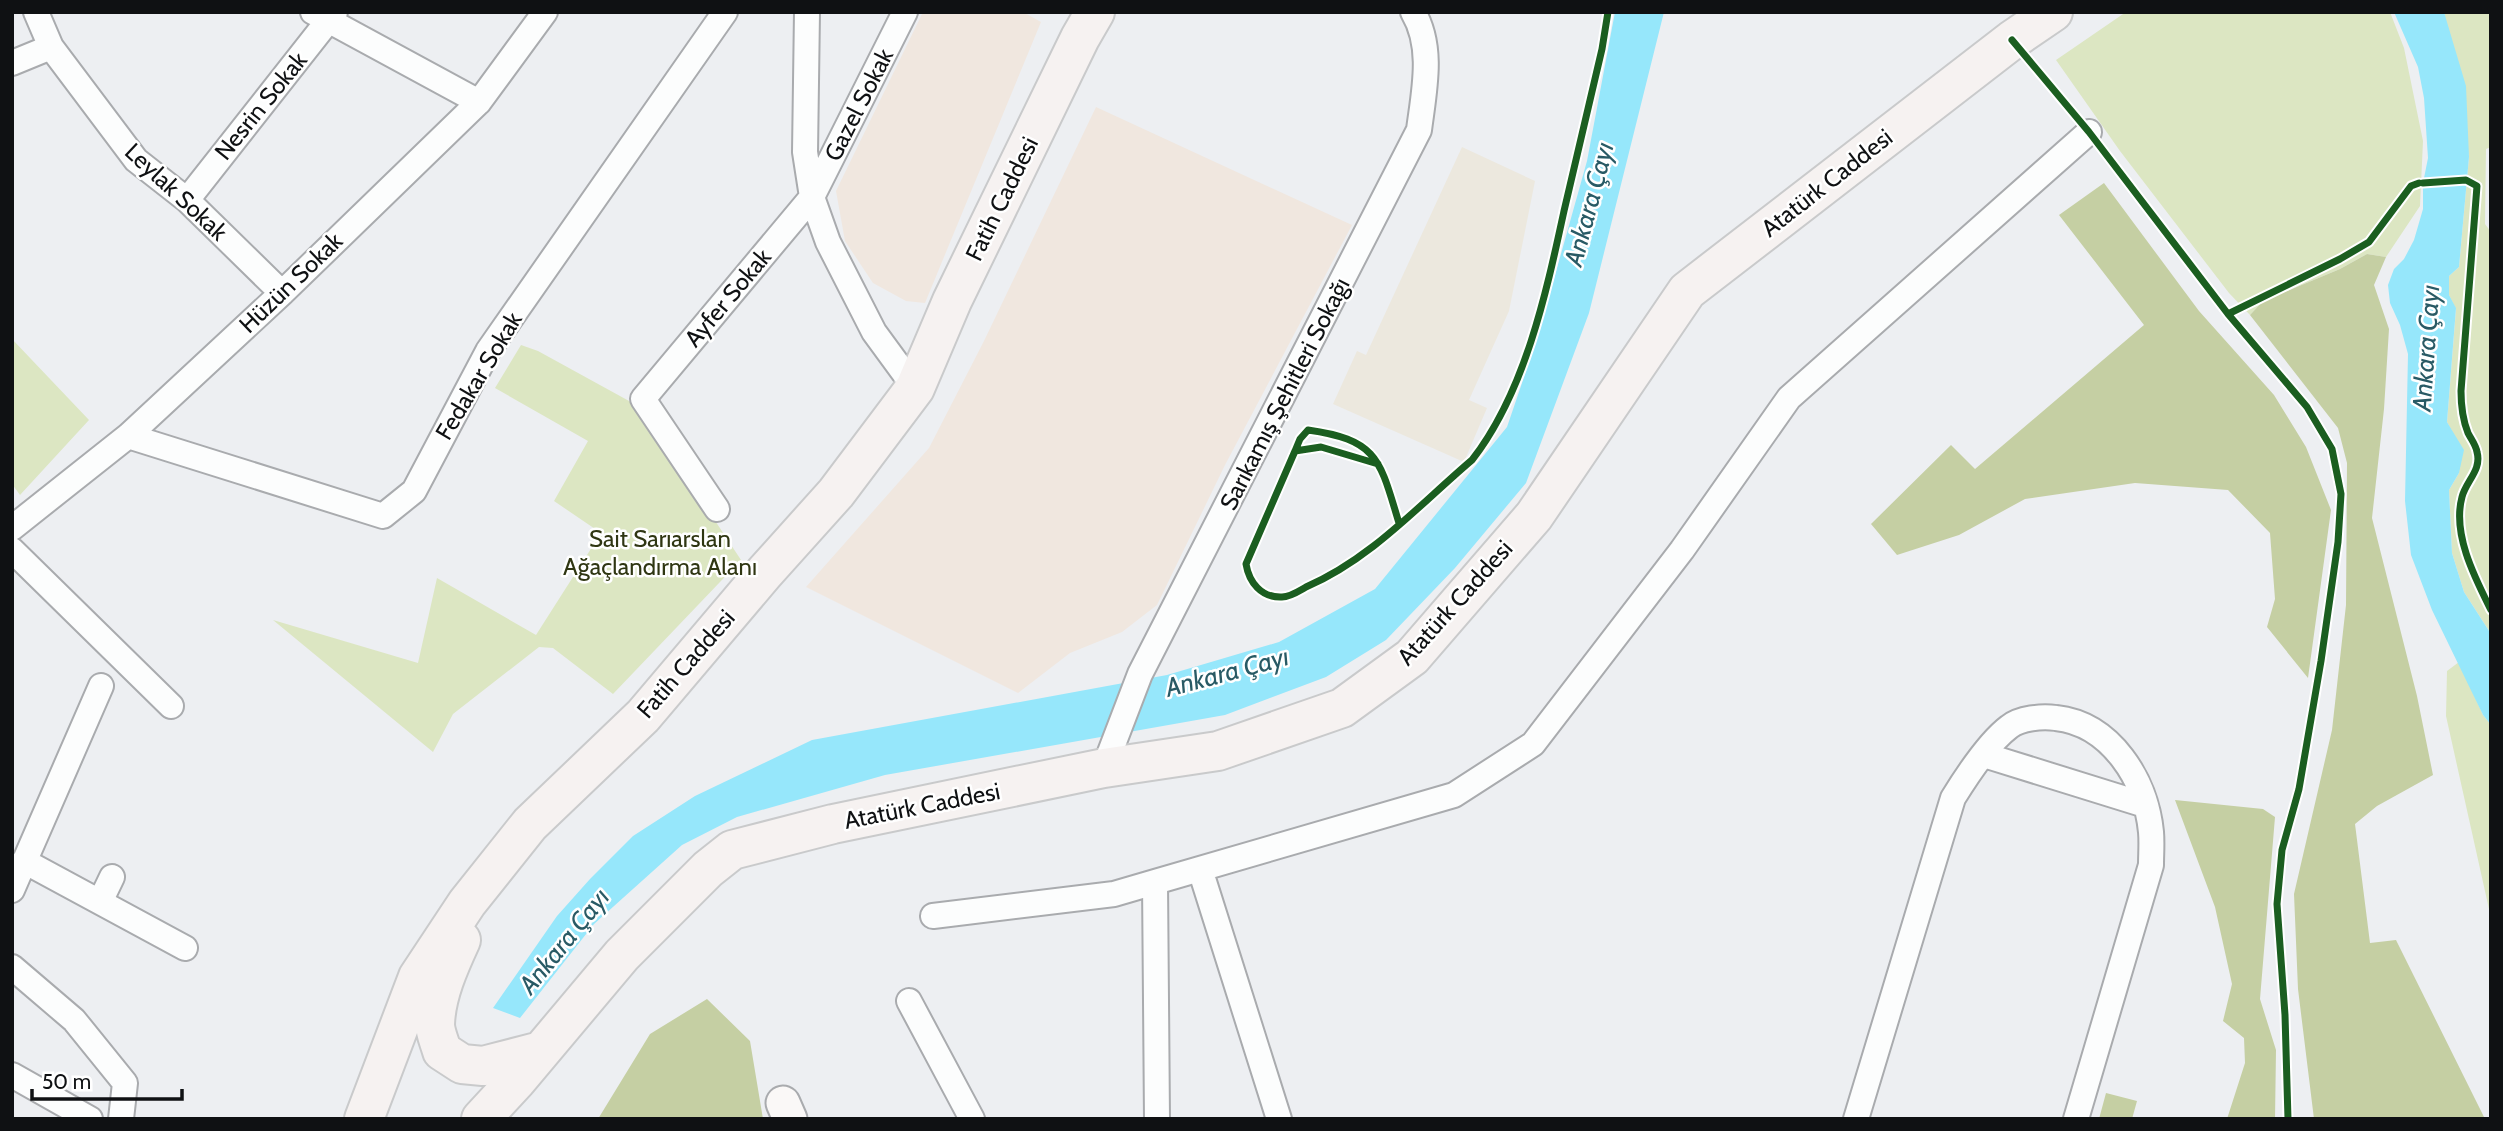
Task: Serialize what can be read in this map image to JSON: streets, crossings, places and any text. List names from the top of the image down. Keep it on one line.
{"streets":{"main road":["Atatürk Caddesi","Fatih Caddesi"],"street":["Gazel Sokak","Nesrin Sokak","Leylak Sokak","Hüzün Sokak","Ayfer Sokak","Fedakar Sokak","Sarıkamış Şehitleri Sokağı"]},"crossings":[["Gazel Sokak","Ayfer Sokak"],["Nesrin Sokak","Leylak Sokak"],["Atatürk Caddesi","Sarıkamış Şehitleri Sokağı"],["Leylak Sokak","Hüzün Sokak"],["Hüzün Sokak","Fedakar Sokak"]],"water":["Ankara Çayı"],"parks":["Sait Sarıarslan Ağaçlandırma Alanı"],"scale_bar":"50 m"}
